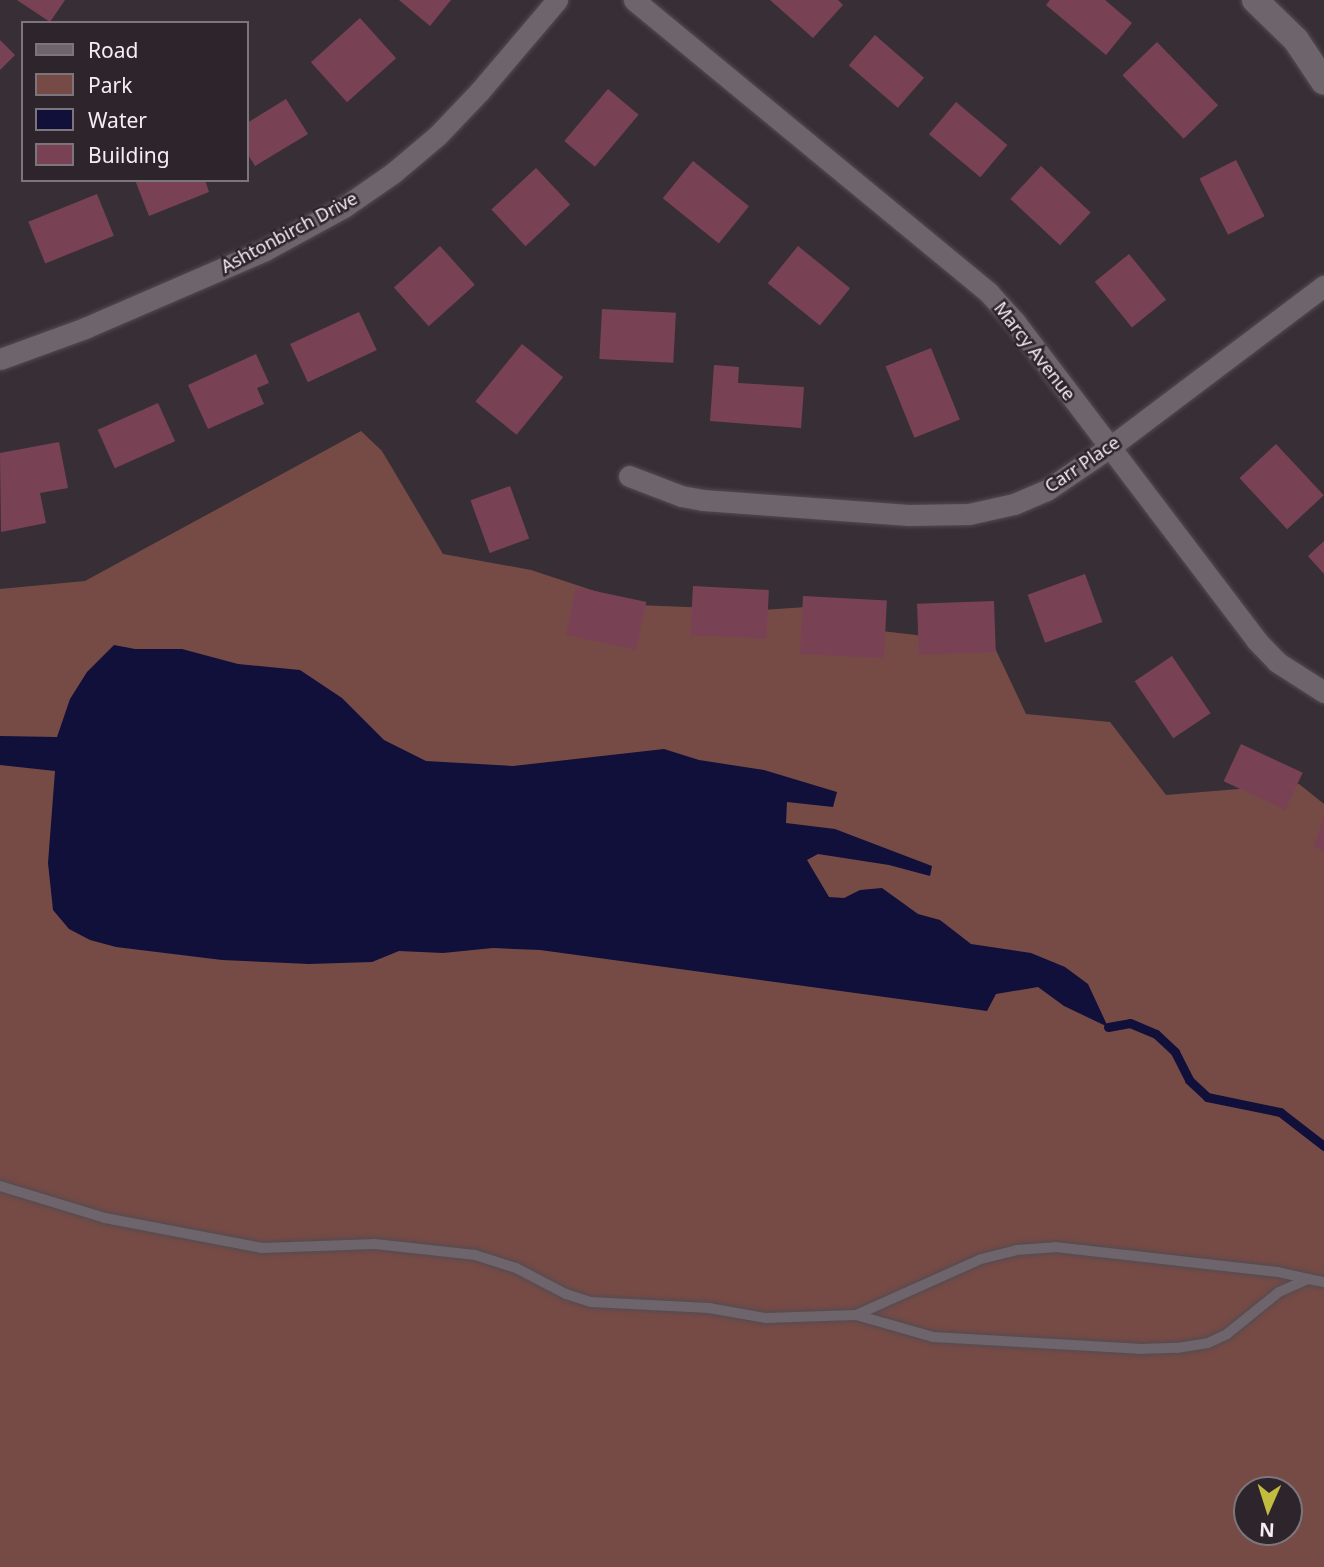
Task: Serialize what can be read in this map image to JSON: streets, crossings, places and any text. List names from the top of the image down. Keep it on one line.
{"streets":{"street":["Ashtonbirch Drive","Marcy Avenue","Carr Place"]},"crossings":[["Marcy Avenue","Carr Place"]],"legend":["Road","Park","Water","Building"],"north":"bottom"}
